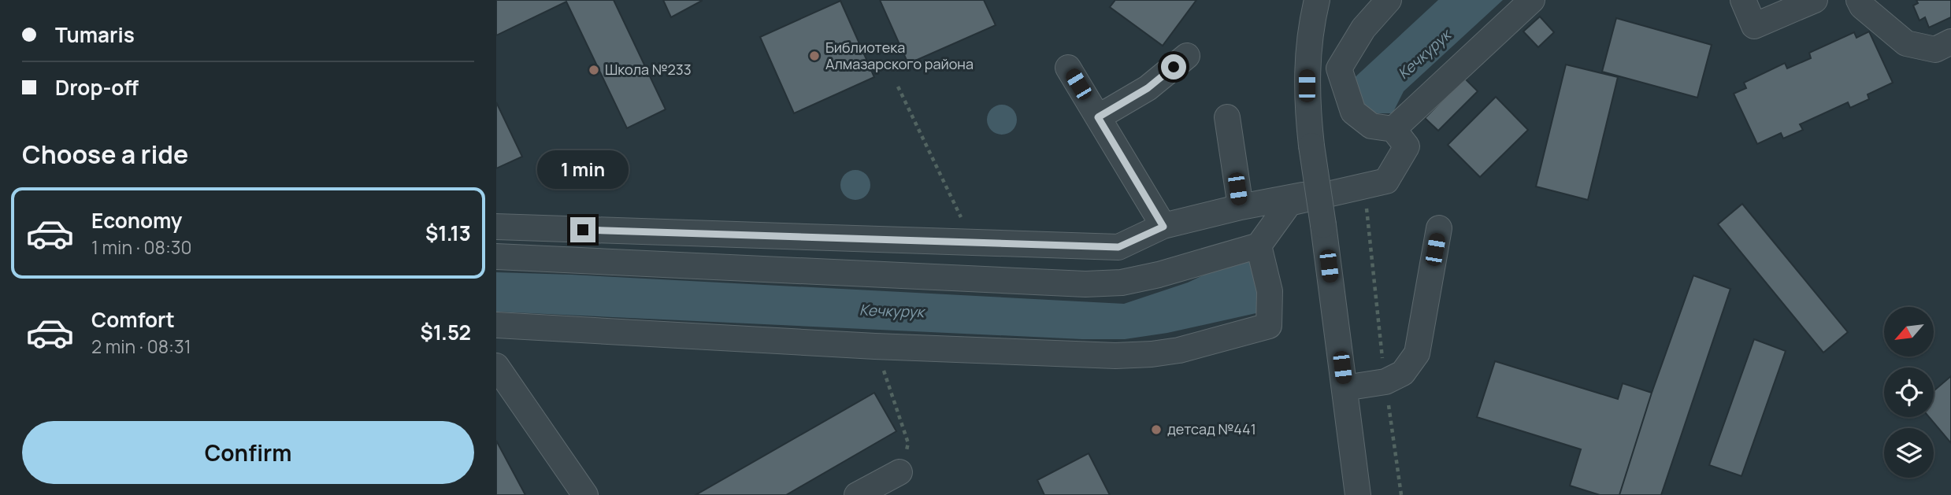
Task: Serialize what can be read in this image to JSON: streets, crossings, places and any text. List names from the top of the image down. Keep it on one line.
{"water":["Кечкурук"],"places":["Библиотека Алмазарского района","Школа №233","детсад №441"],"north":"bottom left","page":{"banner":["Tumaris","Drop-off"],"heading":"Choose a ride","bubble":"1 min","list":[{"name":"Economy","note":"1 min · 08:30","value":"$1.13"},{"name":"Comfort","note":"2 min · 08:31","value":"$1.52"}],"buttons":"Confirm"}}
